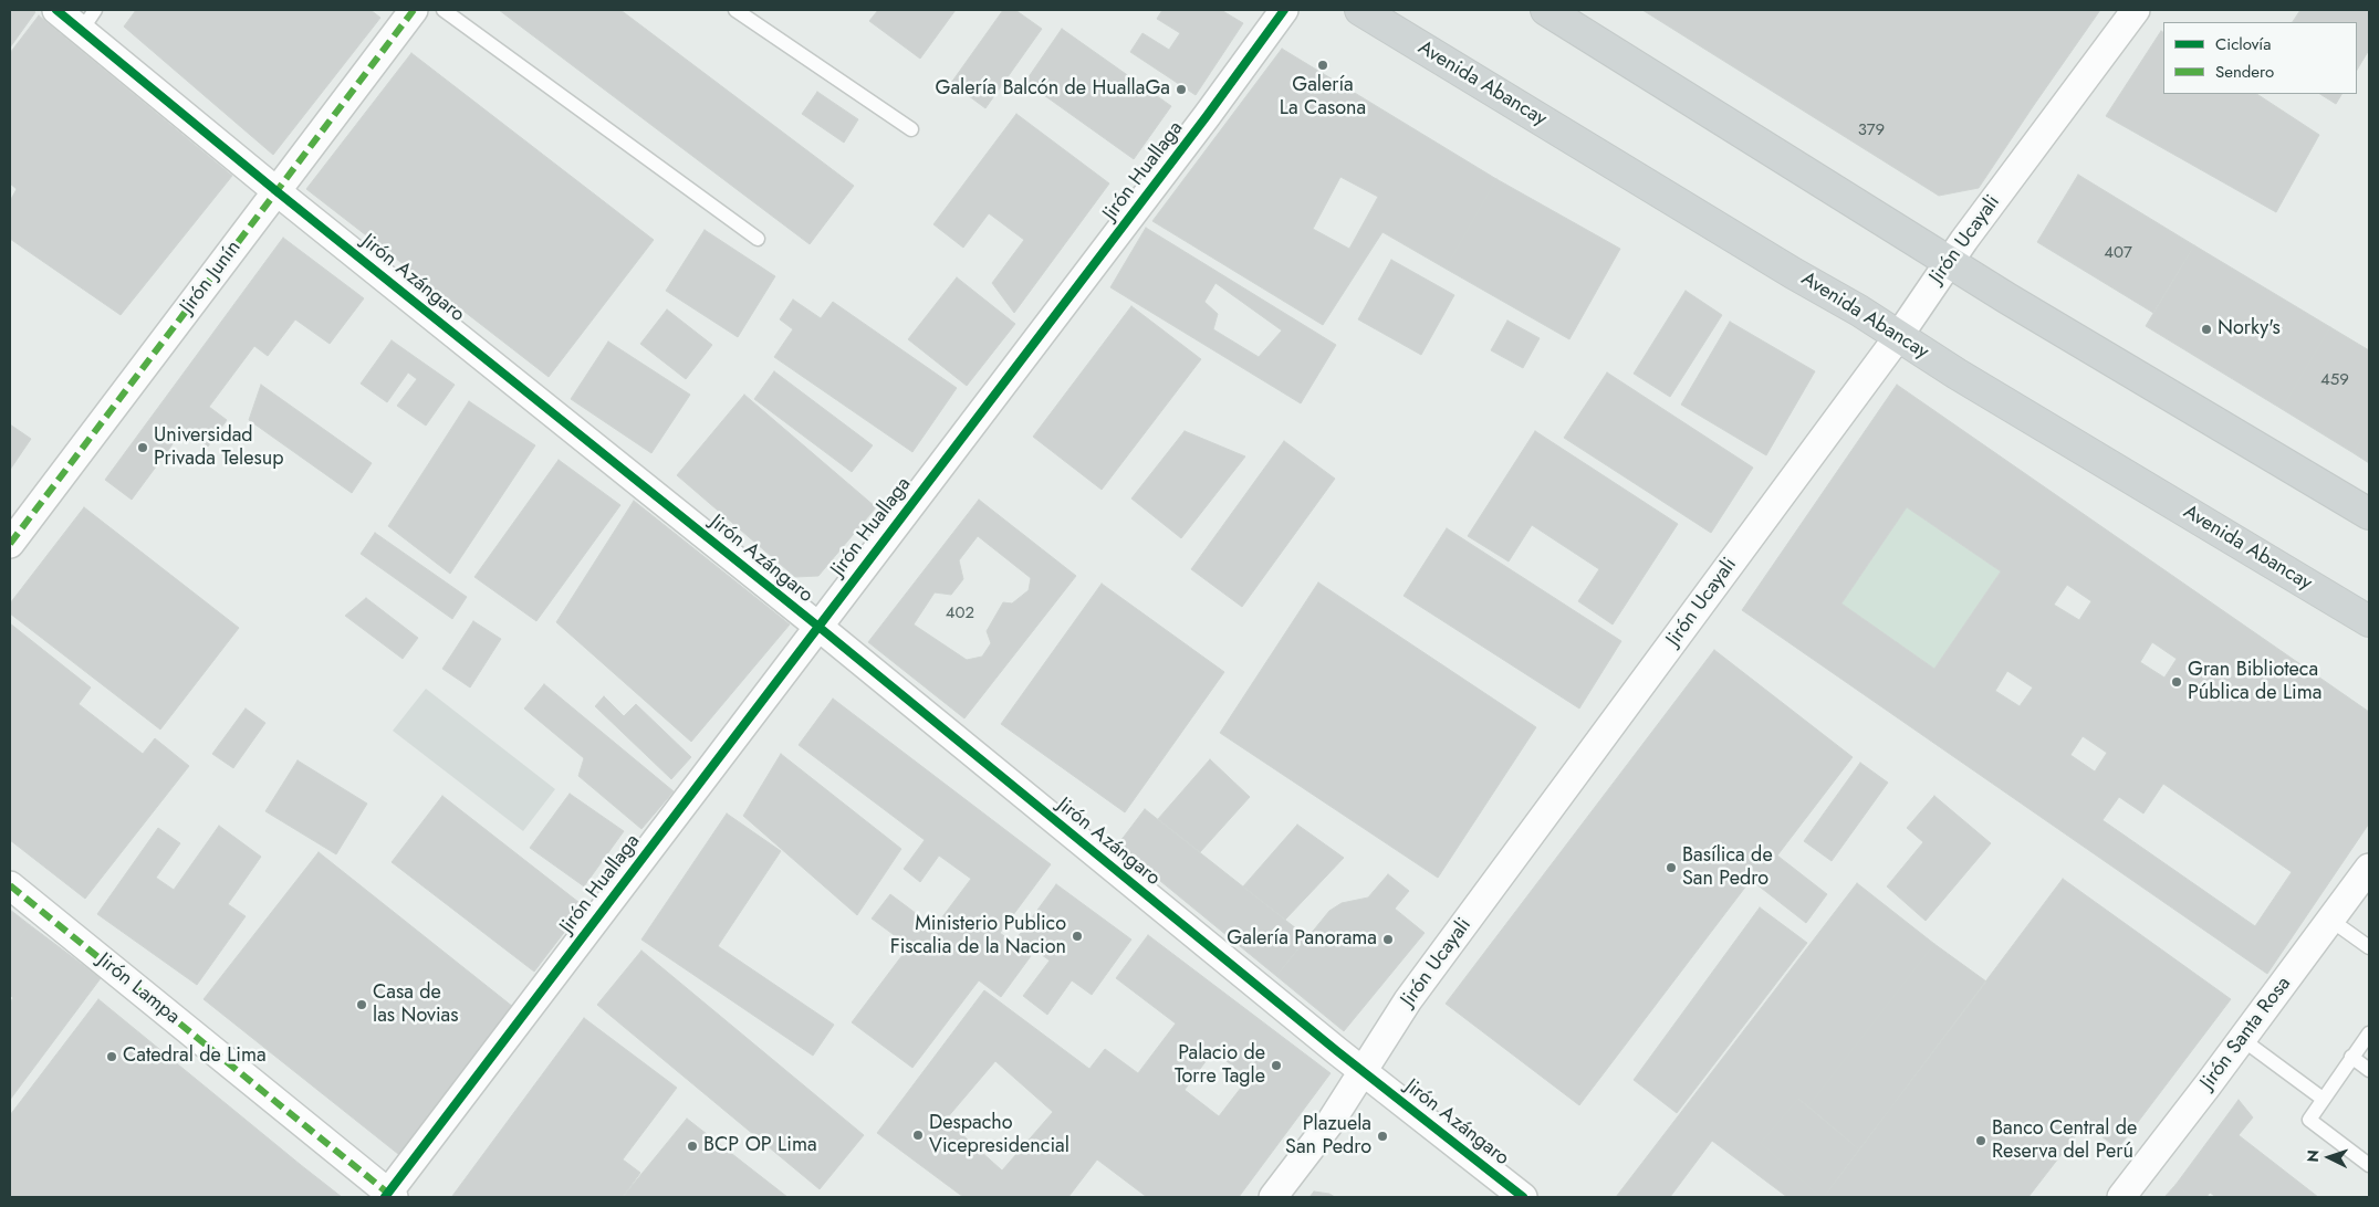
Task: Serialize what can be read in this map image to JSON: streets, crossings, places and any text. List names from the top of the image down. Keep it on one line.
{"streets":{"main road":["Avenida Abancay"],"street":["Jirón Huallaga","Jirón Ucayali","Jirón Junín","Jirón Azángaro","Jirón Lampa","Jirón Santa Rosa"]},"crossings":[["Avenida Abancay","Jirón Ucayali"],["Jirón Huallaga","Jirón Azángaro"],["Jirón Huallaga","Jirón Lampa"],["Jirón Ucayali","Jirón Azángaro"],["Jirón Junín","Jirón Azángaro"]],"places":["Galería La Casona","Galería Balcón de HuallaGa","Norky's","Universidad Privada Telesup","Gran Biblioteca Pública de Lima","Basílica de San Pedro","Ministerio Publico Fiscalia de la Nacion","Galería Panorama","Casa de las Novias","Catedral de Lima","Palacio de Torre Tagle","Despacho Vicepresidencial","Plazuela San Pedro","Banco Central de Reserva del Perú","BCP OP Lima"],"house_numbers":["379","407","459","402"],"legend":["Ciclovía","Sendero"],"north":"left"}
